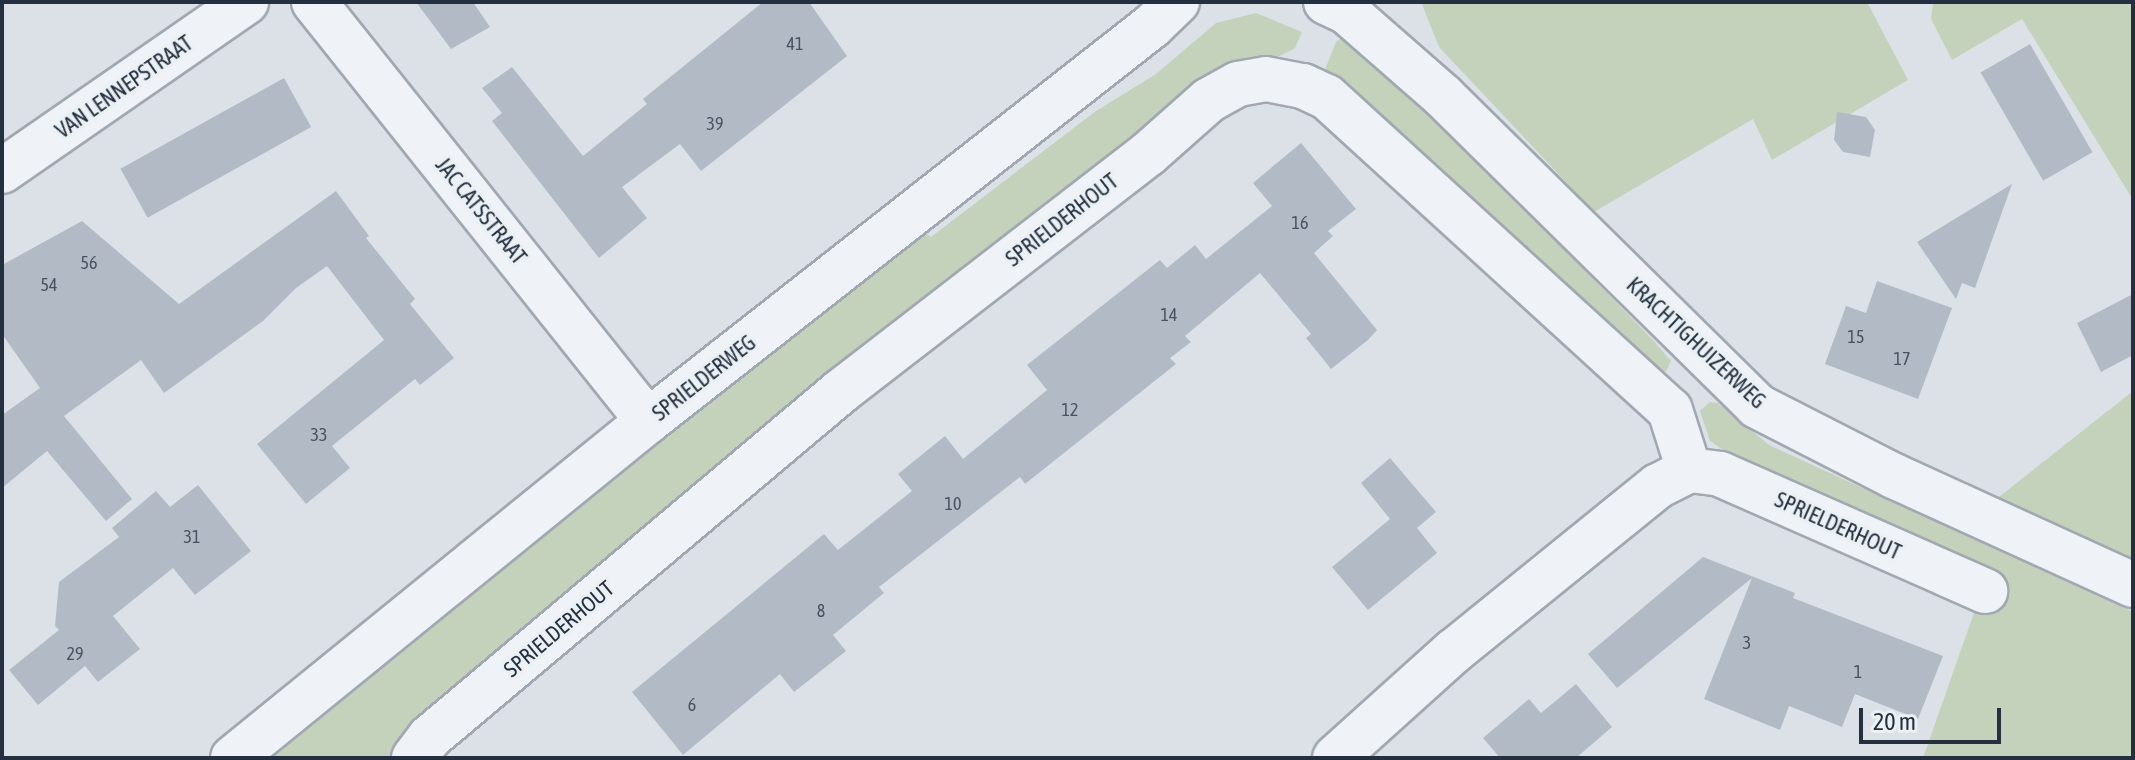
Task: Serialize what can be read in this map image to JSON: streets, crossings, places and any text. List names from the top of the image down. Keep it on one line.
{"streets":{"street":["VAN LENNEPSTRAAT","JAC CATSSTRAAT","SPRIELDERHOUT","KRACHTIGHUIZERWEG","SPRIELDERWEG"]},"crossings":[["JAC CATSSTRAAT","SPRIELDERWEG"]],"house_numbers":["41","39","16","56","54","14","15","17","12","33","10","31","8","3","29","1","6"],"scale_bar":"20 m"}
